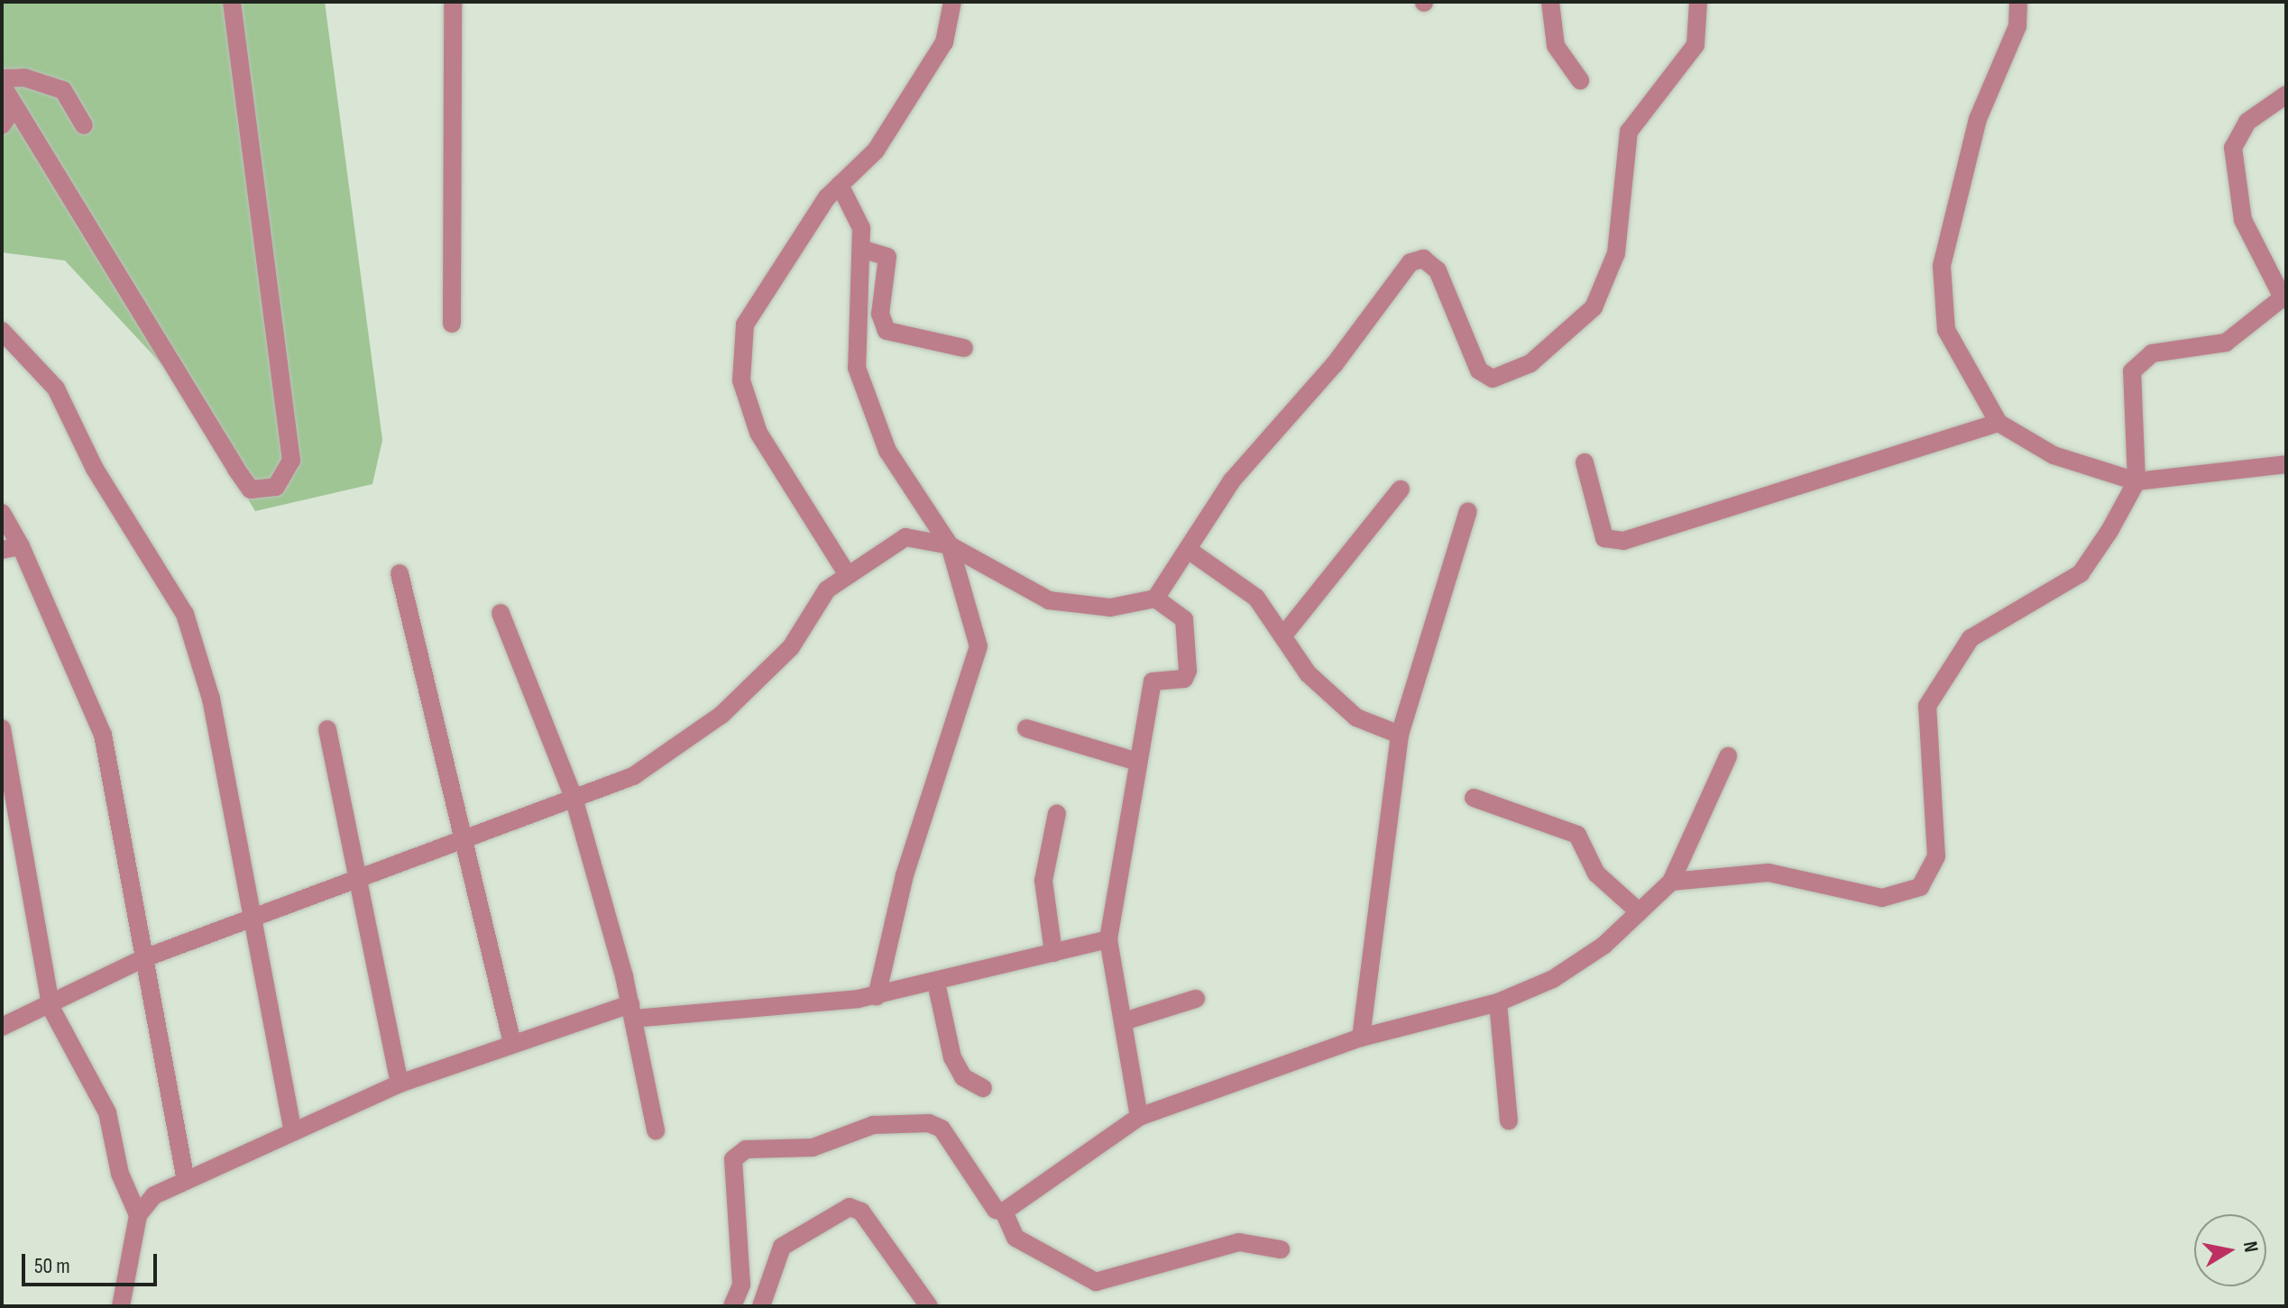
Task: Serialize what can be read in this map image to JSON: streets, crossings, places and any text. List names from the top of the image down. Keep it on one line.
{"scale_bar":"50 m","north":"right"}
